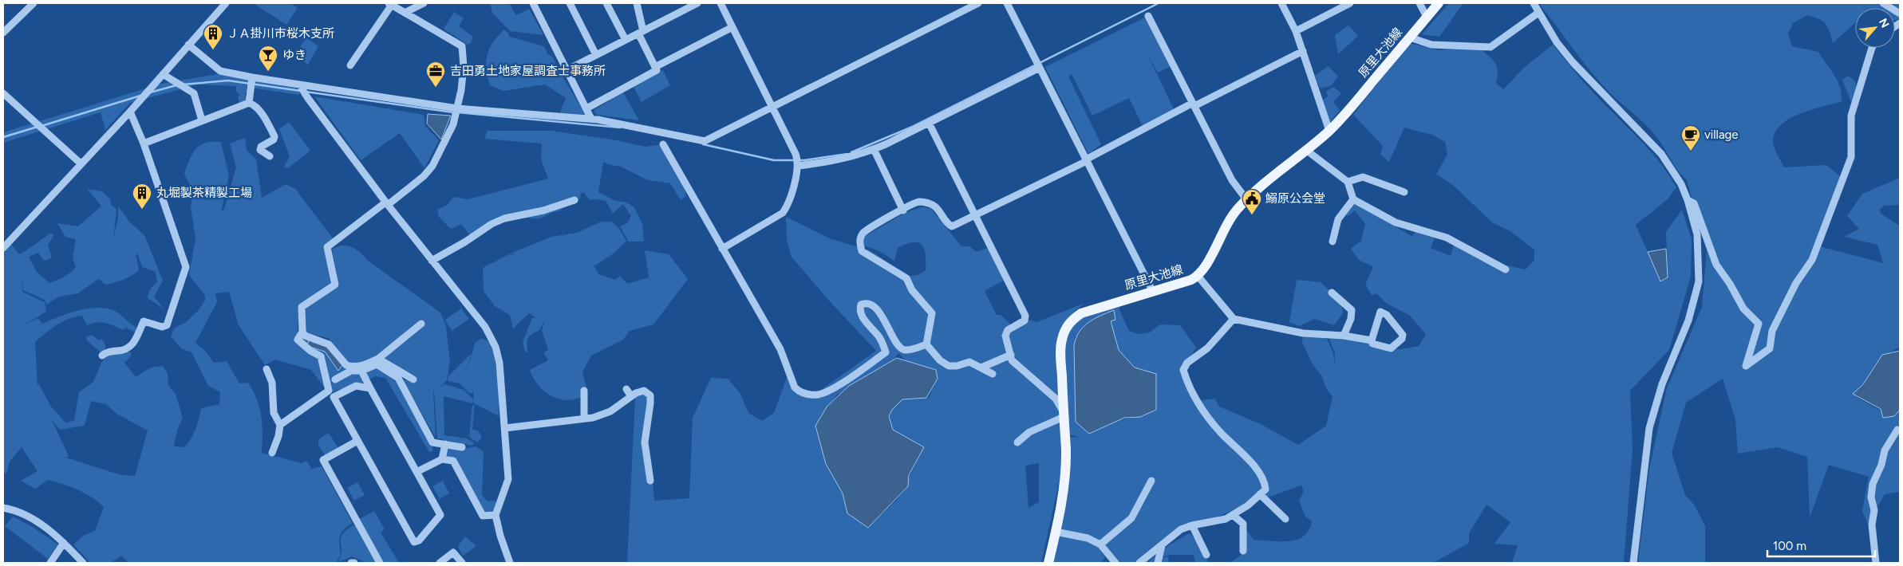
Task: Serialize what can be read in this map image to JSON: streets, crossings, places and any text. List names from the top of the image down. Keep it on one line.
{"streets":{"main road":["原里大池線"]},"places":{"building":["ＪＡ掛川市桜木支所","丸堀製茶精製工場"],"bar":["ゆき"],"office":["吉田勇土地家屋調査士事務所"],"cafe":["village"],"public building":["鰯原公会堂"]},"scale_bar":"100 m","north":"top right"}
